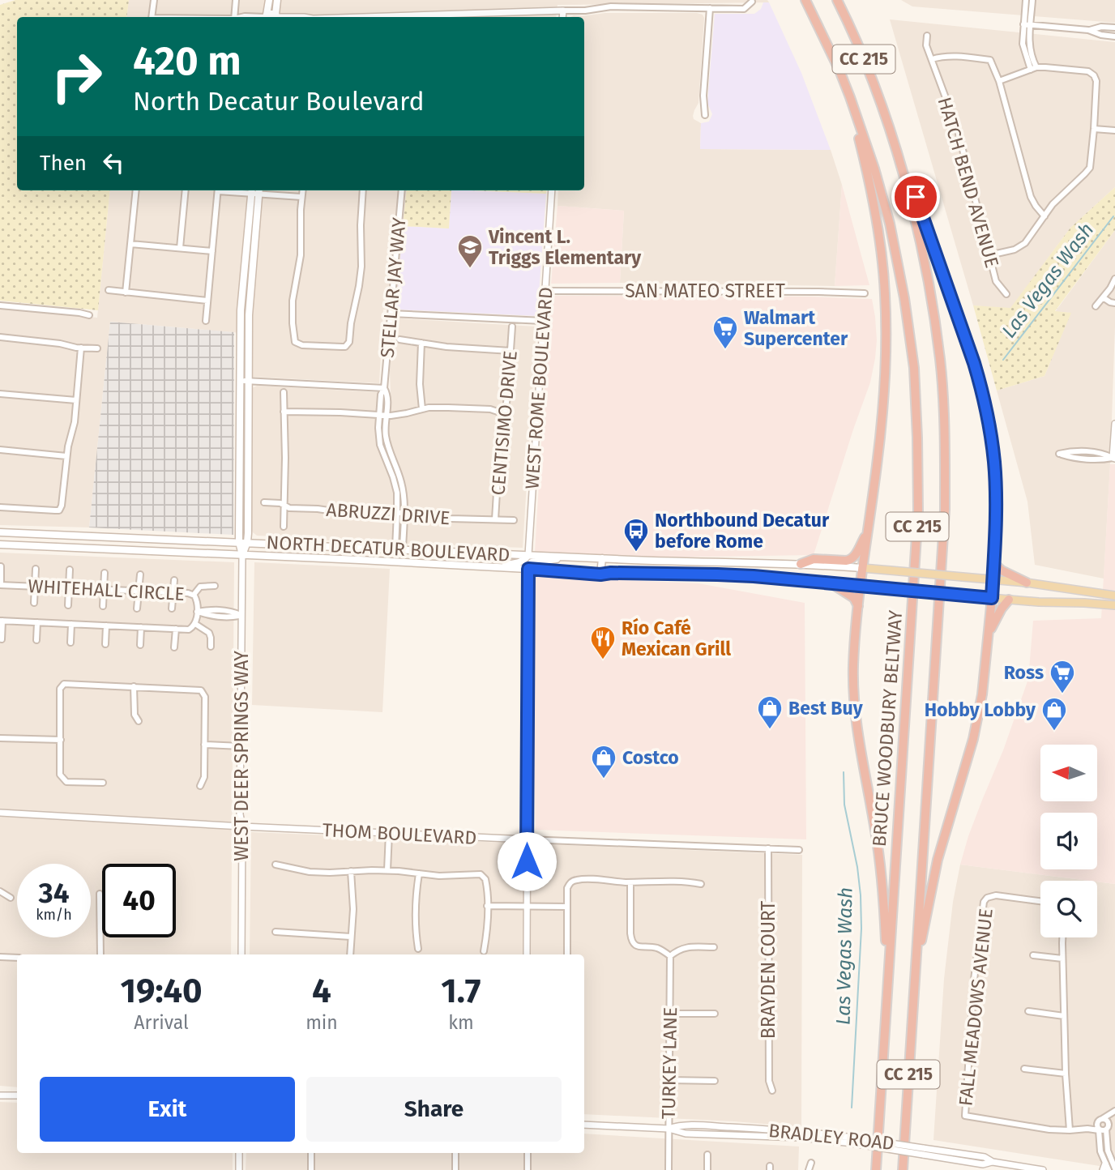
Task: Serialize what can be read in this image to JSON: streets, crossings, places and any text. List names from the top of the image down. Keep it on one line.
{"streets":{"highway":["CC 215","BRUCE WOODBURY BELTWAY"],"main road":["NORTH DECATUR BOULEVARD","WEST DEER SPRINGS WAY"],"street":["HATCH BEND AVENUE","STELLAR JAY WAY","SAN MATEO STREET","WEST ROME BOULEVARD","CENTISIMO DRIVE","ABRUZZI DRIVE","WHITEHALL CIRCLE","THOM BOULEVARD","BRAYDEN COURT","FALL MEADOWS AVENUE","TURKEY LANE","BRADLEY ROAD"]},"crossings":[["SAN MATEO STREET","WEST ROME BOULEVARD"],["WEST ROME BOULEVARD","NORTH DECATUR BOULEVARD"],["CENTISIMO DRIVE","ABRUZZI DRIVE"],["NORTH DECATUR BOULEVARD","WEST DEER SPRINGS WAY"],["WHITEHALL CIRCLE","WEST DEER SPRINGS WAY"],["WEST DEER SPRINGS WAY","THOM BOULEVARD"],["THOM BOULEVARD","BRAYDEN COURT"],["TURKEY LANE","BRADLEY ROAD"]],"water":["Las Vegas Wash"],"places":{"school or university":["Vincent L. Triggs Elementary"],"supermarket":["Walmart Supercenter","Ross"],"bus stop":["Northbound Decatur before Rome"],"restaurant":["Río Café Mexican Grill"],"shop":["Best Buy","Hobby Lobby","Costco"]},"north":"left","page":{"turn":["420 m","North Decatur Boulevard"],"then":"Then","speed":"34 km/h","limit":"40","eta":["19:40","Arrival","4","min","1.7","km"],"buttons":["Exit","Share"]}}
